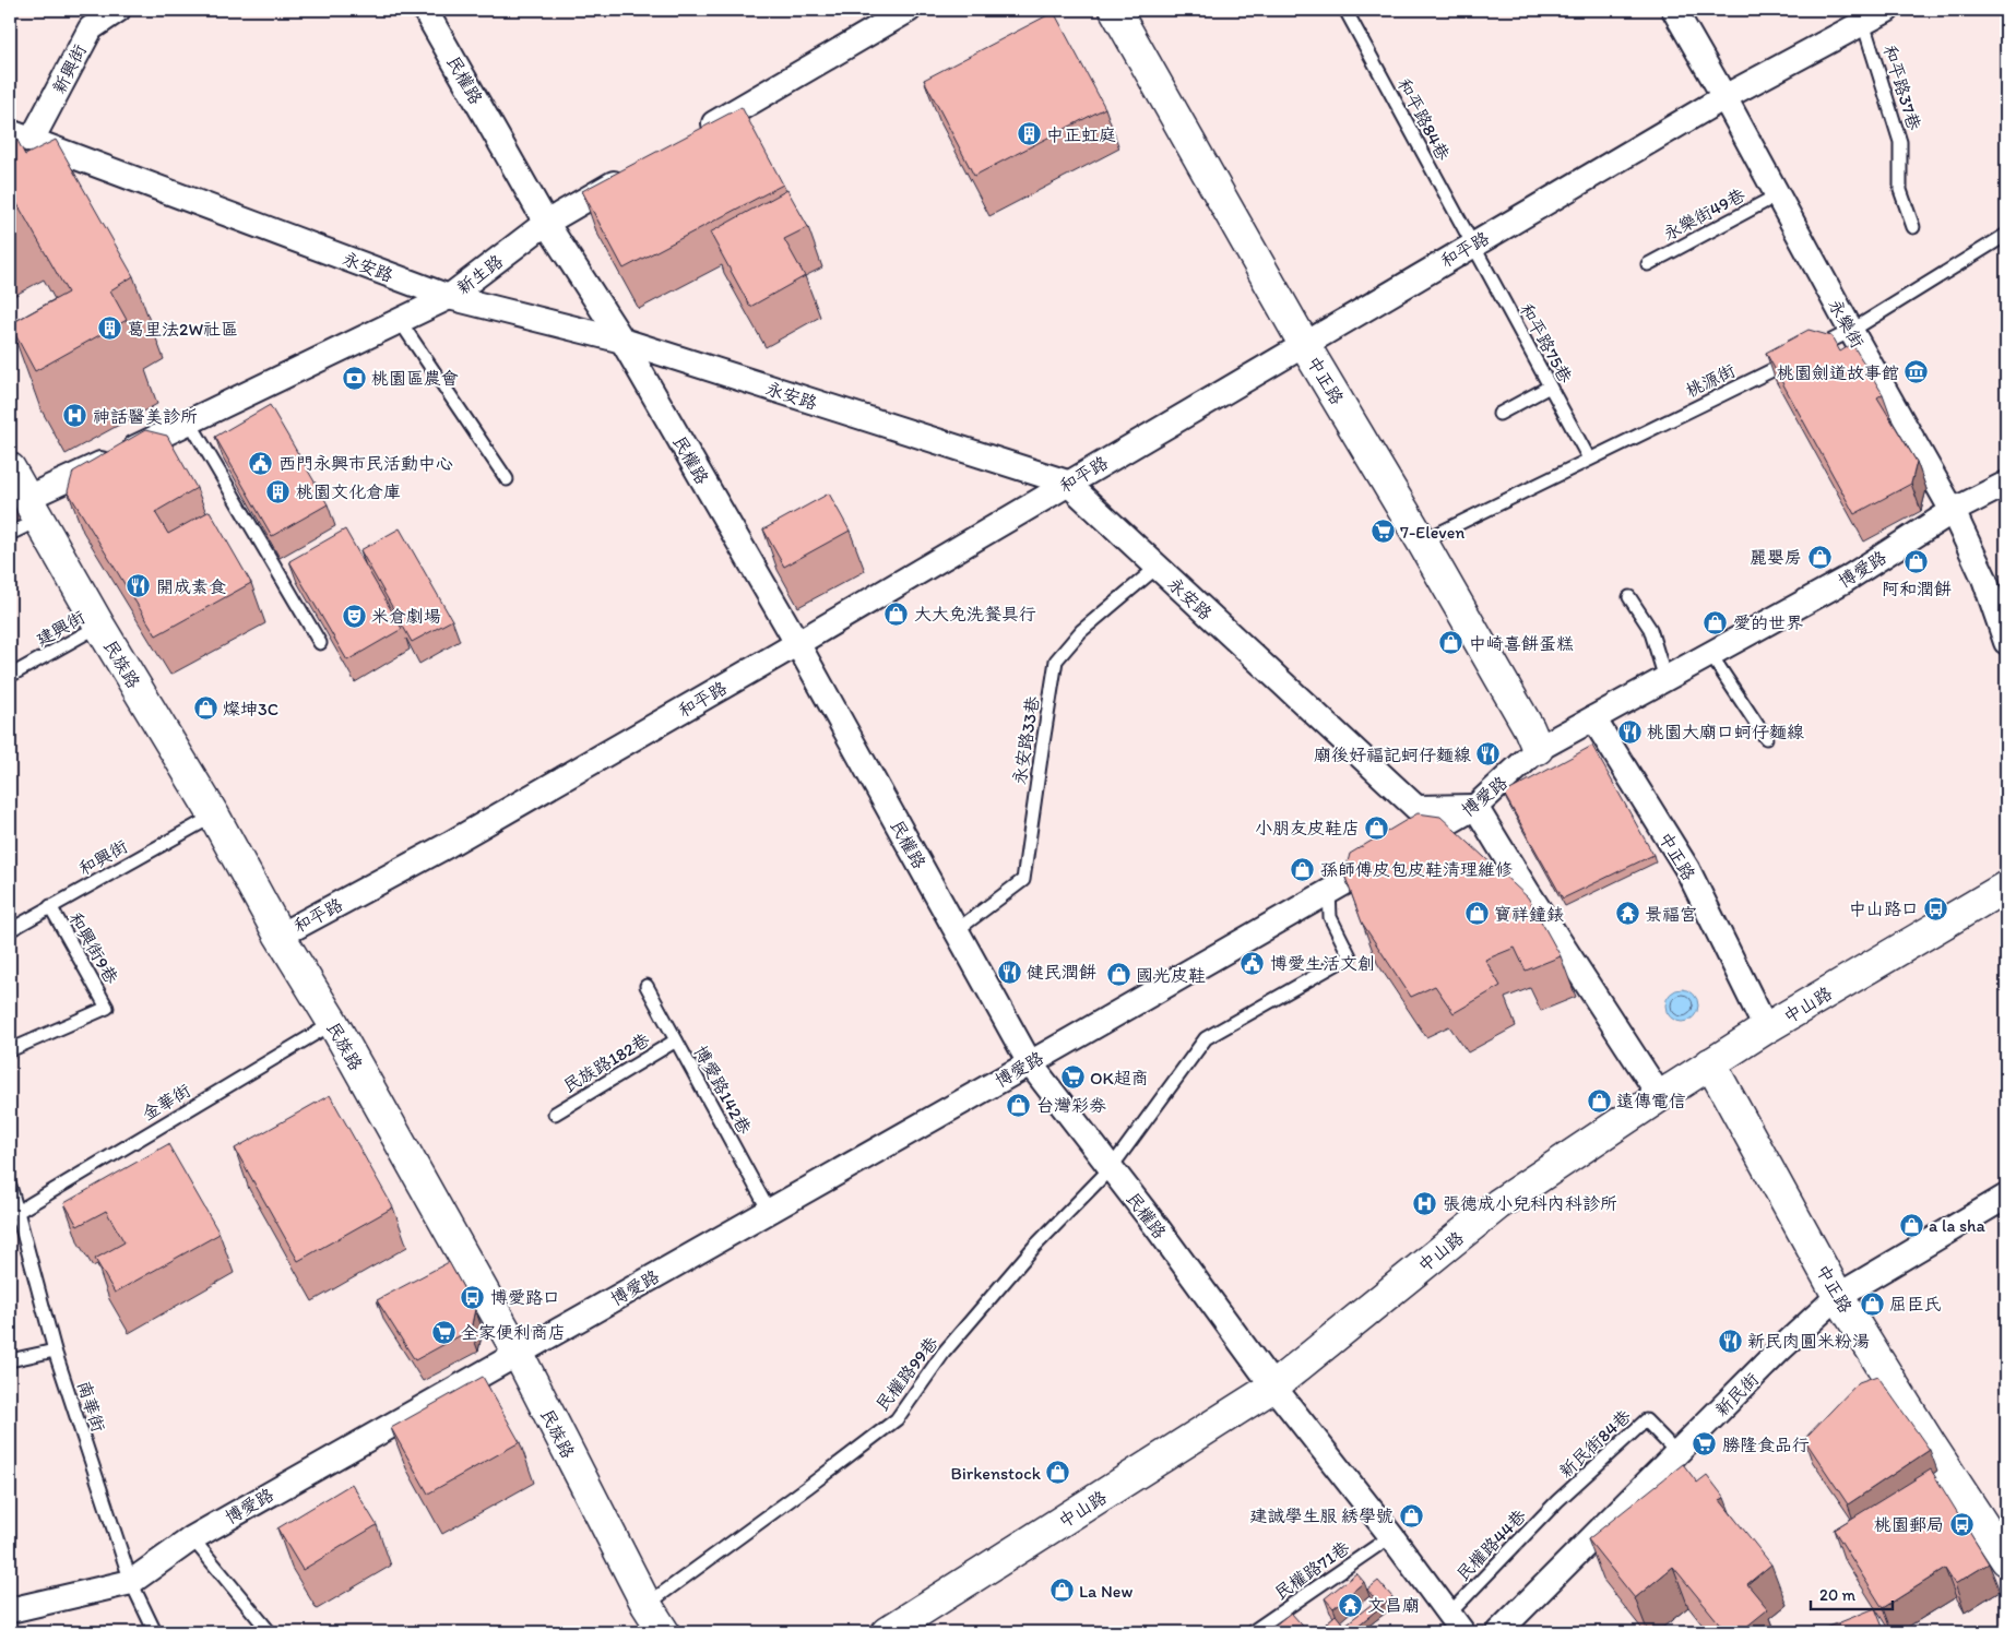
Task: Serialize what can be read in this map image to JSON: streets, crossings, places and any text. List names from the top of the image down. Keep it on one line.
{"streets":{"main road":["中正路","民族路","中山路"],"street":["新興街","民權路","和平路","永安路","新生路","永樂街","博愛路","新民街"],"lane":["和平路37巷","和平路84巷","永樂街49巷","和平路75巷","桃源街","建興街","永安路33巷","和興街","和興街9巷","民族路182巷","博愛路142巷","金華街","民權路99巷","南華街","新民街84巷","民權路44巷","民權路71巷"]},"crossings":[["新興街","永安路"],["民權路","和平路"],["民權路","永安路"],["民權路","新生路"],["民權路","博愛路"],["民權路","永安路33巷"],["民權路","中山路"],["民權路","民權路99巷"],["民權路","民權路44巷"],["民權路","民權路71巷"],["和平路37巷","和平路"],["和平路84巷","和平路"],["和平路84巷","和平路75巷"],["永樂街49巷","永樂街"],["和平路","永安路"],["和平路","永樂街"],["和平路","和平路75巷"],["和平路","中正路"],["和平路","民族路"],["永安路","新生路"],["永安路","博愛路"],["永安路","永安路33巷"],["新生路","民族路"],["永樂街","博愛路"],["和平路75巷","桃源街"],["中正路","桃源街"],["中正路","博愛路"],["中正路","中山路"],["中正路","新民街"],["博愛路","民族路"],["博愛路","博愛路142巷"],["博愛路","民權路99巷"],["博愛路","南華街"],["建興街","民族路"],["民族路","和興街"],["民族路","金華街"],["民族路","民權路99巷"],["和興街","和興街9巷"],["民族路182巷","博愛路142巷"],["金華街","南華街"],["新民街","新民街84巷"],["新民街84巷","民權路44巷"]],"places":{"building":["中正虹庭","葛里法2W社區","桃園文化倉庫"],"museum":["桃園劍道故事館"],"bank":["桃園區農會"],"hospital":["神話醫美診所","張德成小兒科內科診所"],"public building":["西門永興市民活動中心","博愛生活文創"],"supermarket":["7-Eleven","OK超商","全家便利商店","勝隆食品行"],"shop":["麗嬰房","阿和潤餅","大大免洗餐具行","愛的世界","中崎喜餅蛋糕","燦坤3C","小朋友皮鞋店","孫師傅皮包皮鞋清理維修","寶祥鐘錶","國光皮鞋","遠傳電信","台灣彩券","a la sha","屈臣氏","Birkenstock","建誠學生服 綉學號","La New"],"restaurant":["開成素食","桃園大廟口蚵仔麵線","廟後好福記蚵仔麵線","健民潤餅","新民肉圓米粉湯"],"theatre":["米倉劇場"],"bus stop":["中山路口","博愛路口","桃園郵局"],"temple":["景福宮","文昌廟"]},"scale_bar":"20 m"}
